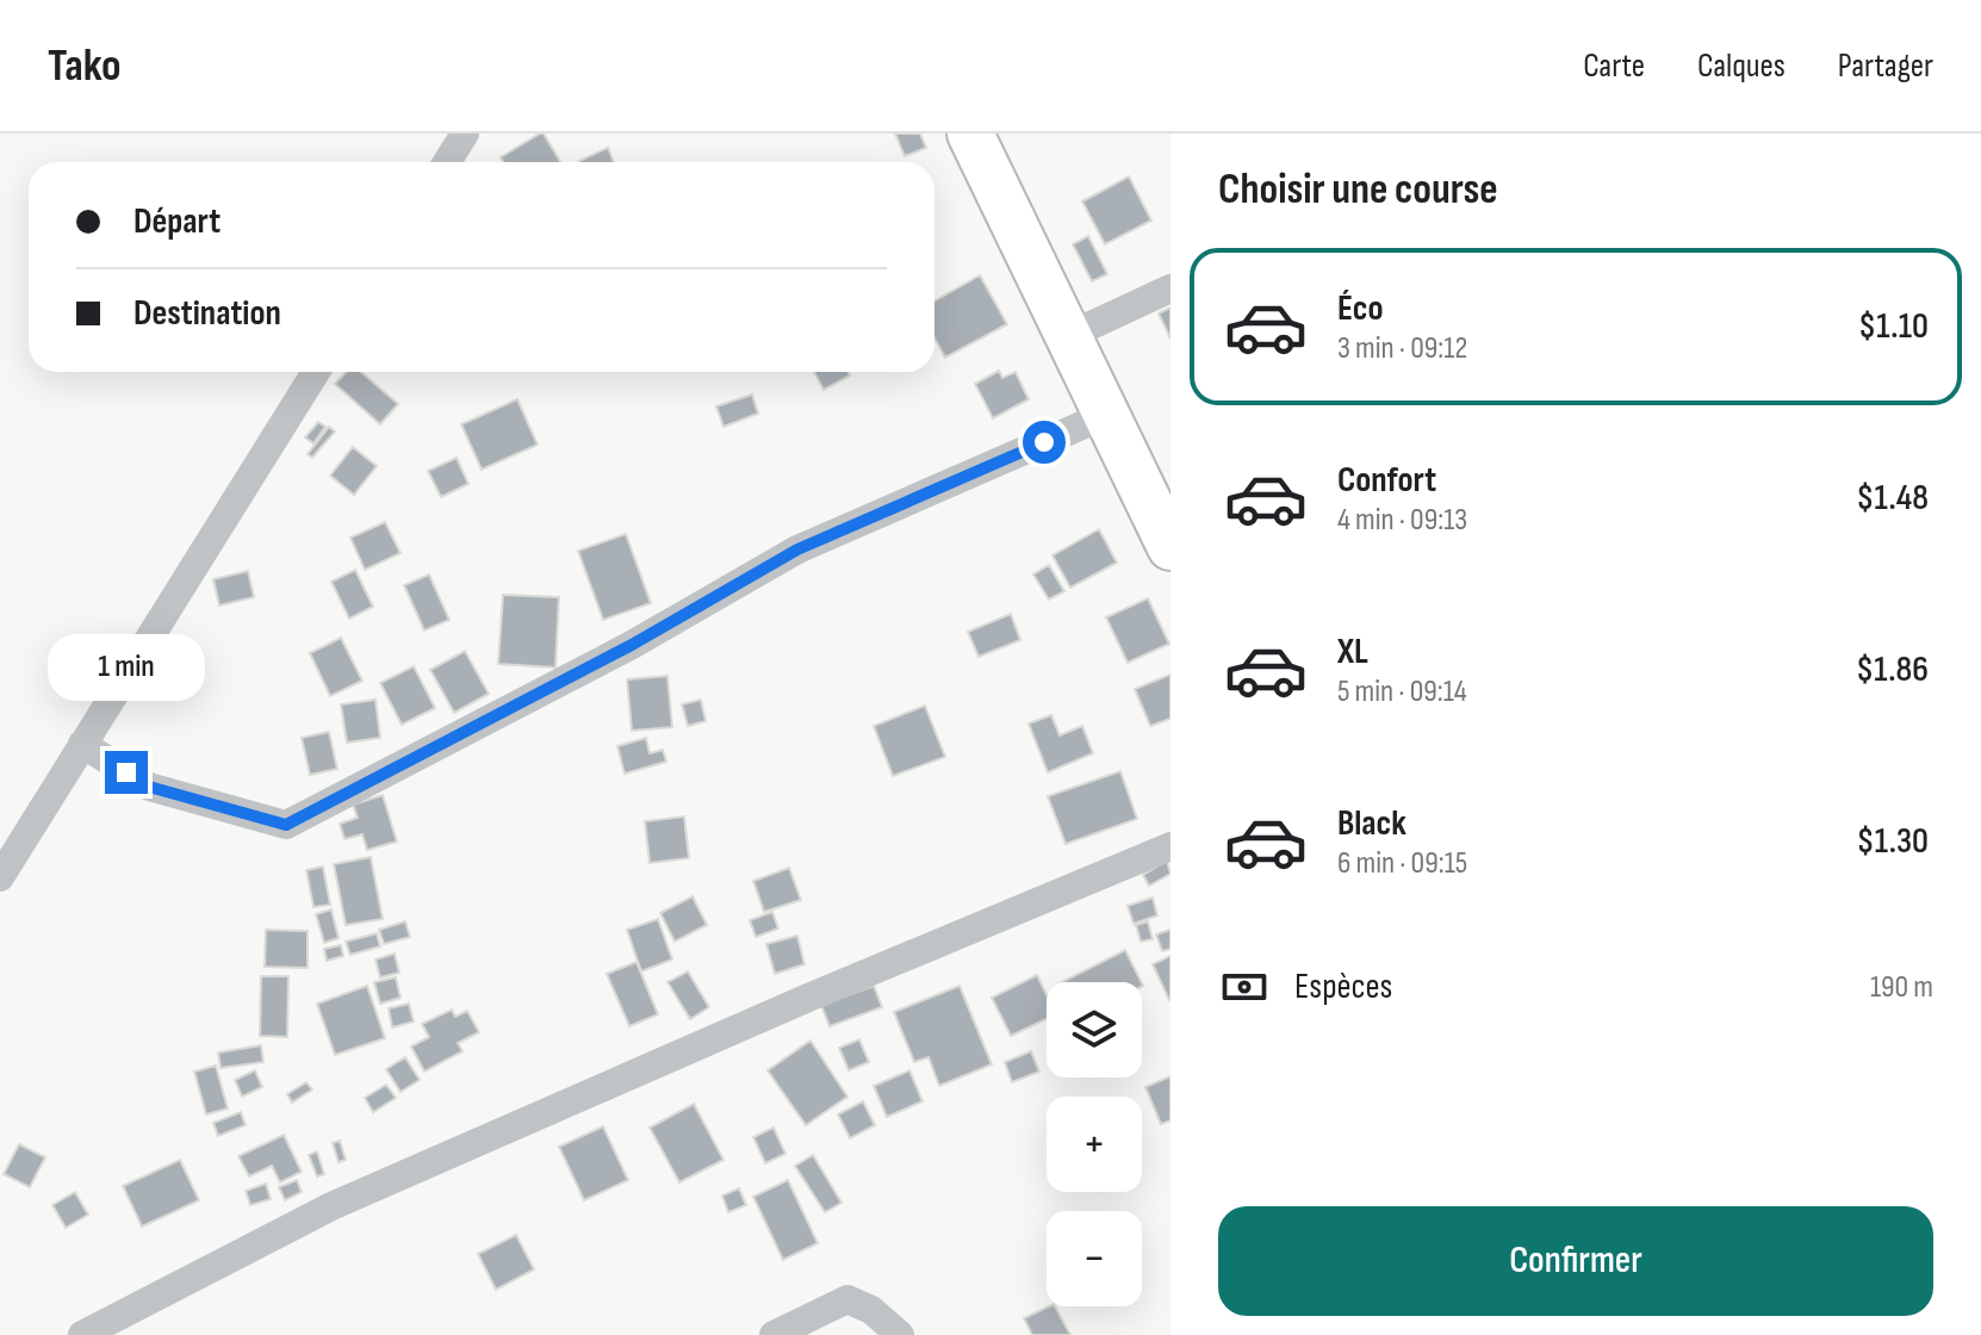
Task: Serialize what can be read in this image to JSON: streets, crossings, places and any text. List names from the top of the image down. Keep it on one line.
{"page":{"header":"Tako","nav":["Carte","Calques","Partager"],"heading":"Choisir une course","banner":["Départ","Destination"],"list":[{"name":"Éco","note":"3 min · 09:12","value":"$1.10"},{"name":"Confort","note":"4 min · 09:13","value":"$1.48"},{"name":"XL","note":"5 min · 09:14","value":"$1.86"},{"name":"Black","note":"6 min · 09:15","value":"$1.30"}],"bubble":"1 min","pay":["Espèces","190 m"],"map_buttons":["+","−"],"buttons":"Confirmer"}}
